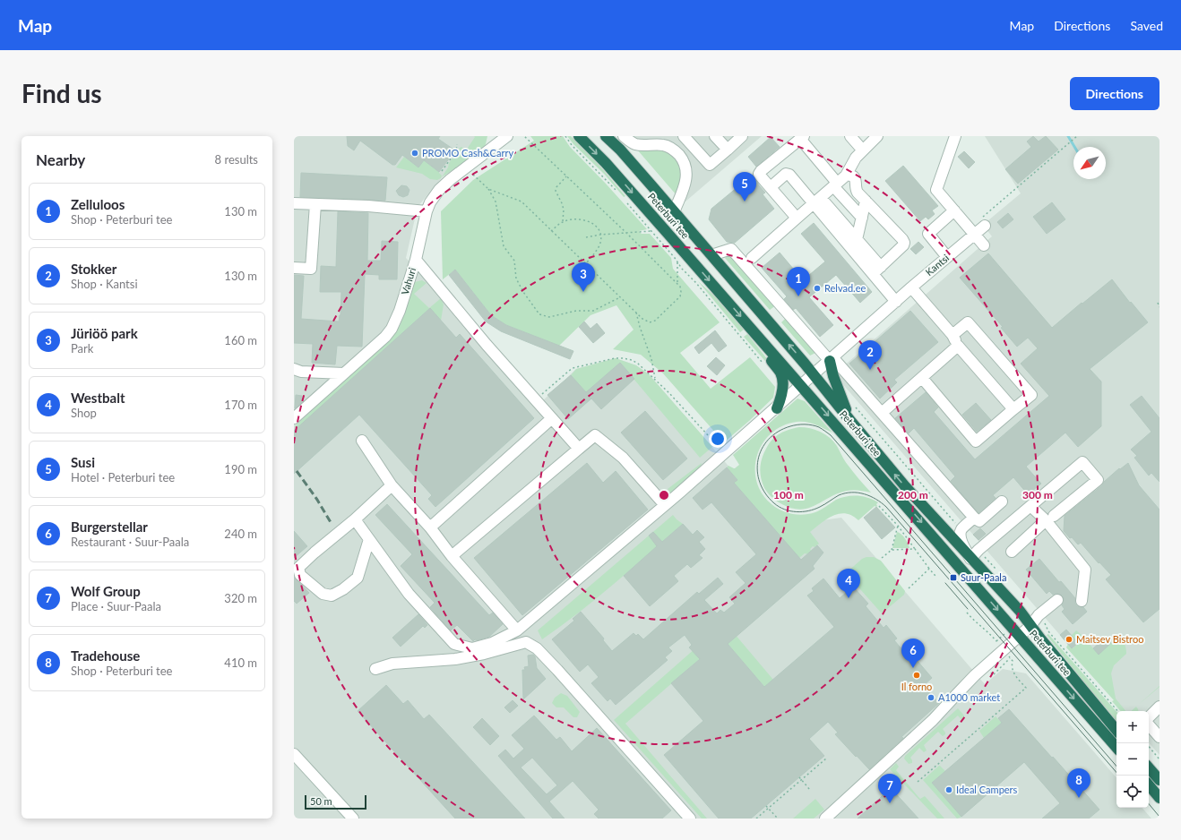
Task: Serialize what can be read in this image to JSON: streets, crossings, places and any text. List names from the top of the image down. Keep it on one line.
{"streets":{"highway":["Peterburi tee"],"street":["Kantsi","Vahuri"]},"crossings":[["Peterburi tee","Kantsi"]],"places":{"other":["PROMO Cash&Carry","Relvad.ee","Maitsev Bistroo","Il forno","A1000 market","Ideal Campers"],"transit":["Suur-Paala"]},"scale_bar":"50 m","north":"bottom left","page":{"header":"Map","nav":["Map","Directions","Saved"],"buttons":"Directions","title":"Find us","heading":["Nearby","8 results"],"pins":["5","3","1","2","4","6","8","7"],"list":[{"mark":"1","name":"Zelluloos","note":"Shop · Peterburi tee","value":"130 m"},{"mark":"2","name":"Stokker","note":"Shop · Kantsi","value":"130 m"},{"mark":"3","name":"Jüriöö park","note":"Park","value":"160 m"},{"mark":"4","name":"Westbalt","note":"Shop","value":"170 m"},{"mark":"5","name":"Susi","note":"Hotel · Peterburi tee","value":"190 m"},{"mark":"6","name":"Burgerstellar","note":"Restaurant · Suur-Paala","value":"240 m"},{"mark":"7","name":"Wolf Group","note":"Place · Suur-Paala","value":"320 m"},{"mark":"8","name":"Tradehouse","note":"Shop · Peterburi tee","value":"410 m"}],"map_buttons":["+","−"],"scale":"50 m"},"rings":["100 m","200 m","300 m"]}
